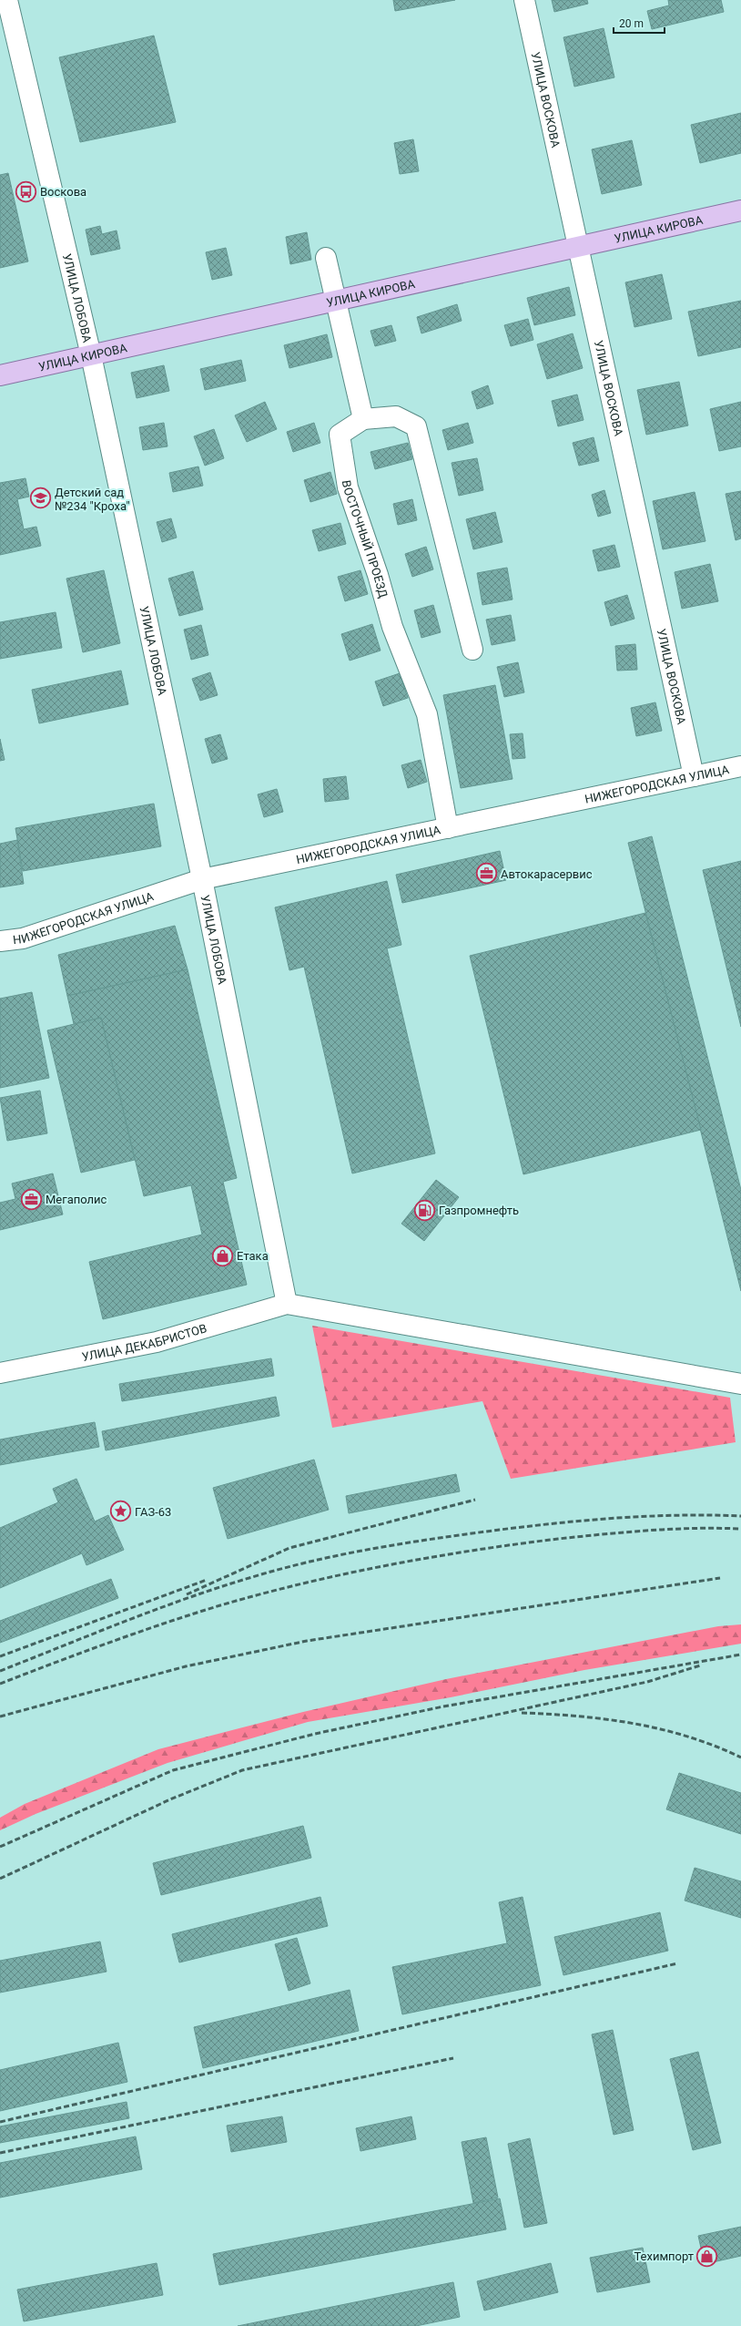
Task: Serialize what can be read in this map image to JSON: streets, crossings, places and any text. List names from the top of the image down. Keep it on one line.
{"streets":{"main road":["УЛИЦА КИРОВА"],"street":["УЛИЦА ВОСКОВА","УЛИЦА ЛОБОВА","ВОСТОЧНЫЙ ПРОЕЗД","НИЖЕГОРОДСКАЯ УЛИЦА","УЛИЦА ДЕКАБРИСТОВ"]},"crossings":[["УЛИЦА ВОСКОВА","УЛИЦА КИРОВА"],["УЛИЦА ВОСКОВА","НИЖЕГОРОДСКАЯ УЛИЦА"],["УЛИЦА КИРОВА","УЛИЦА ЛОБОВА"],["УЛИЦА ЛОБОВА","НИЖЕГОРОДСКАЯ УЛИЦА"],["УЛИЦА ЛОБОВА","УЛИЦА ДЕКАБРИСТОВ"],["ВОСТОЧНЫЙ ПРОЕЗД","НИЖЕГОРОДСКАЯ УЛИЦА"]],"places":{"bus stop":["Воскова"],"school or university":["Детский сад №234 \"Кроха\""],"office":["Автокарасервис","Мегаполис"],"fuel station":["Газпромнефть"],"shop":["Етака","Техимпорт"],"place":["ГАЗ-63"]},"scale_bar":"20 m"}
